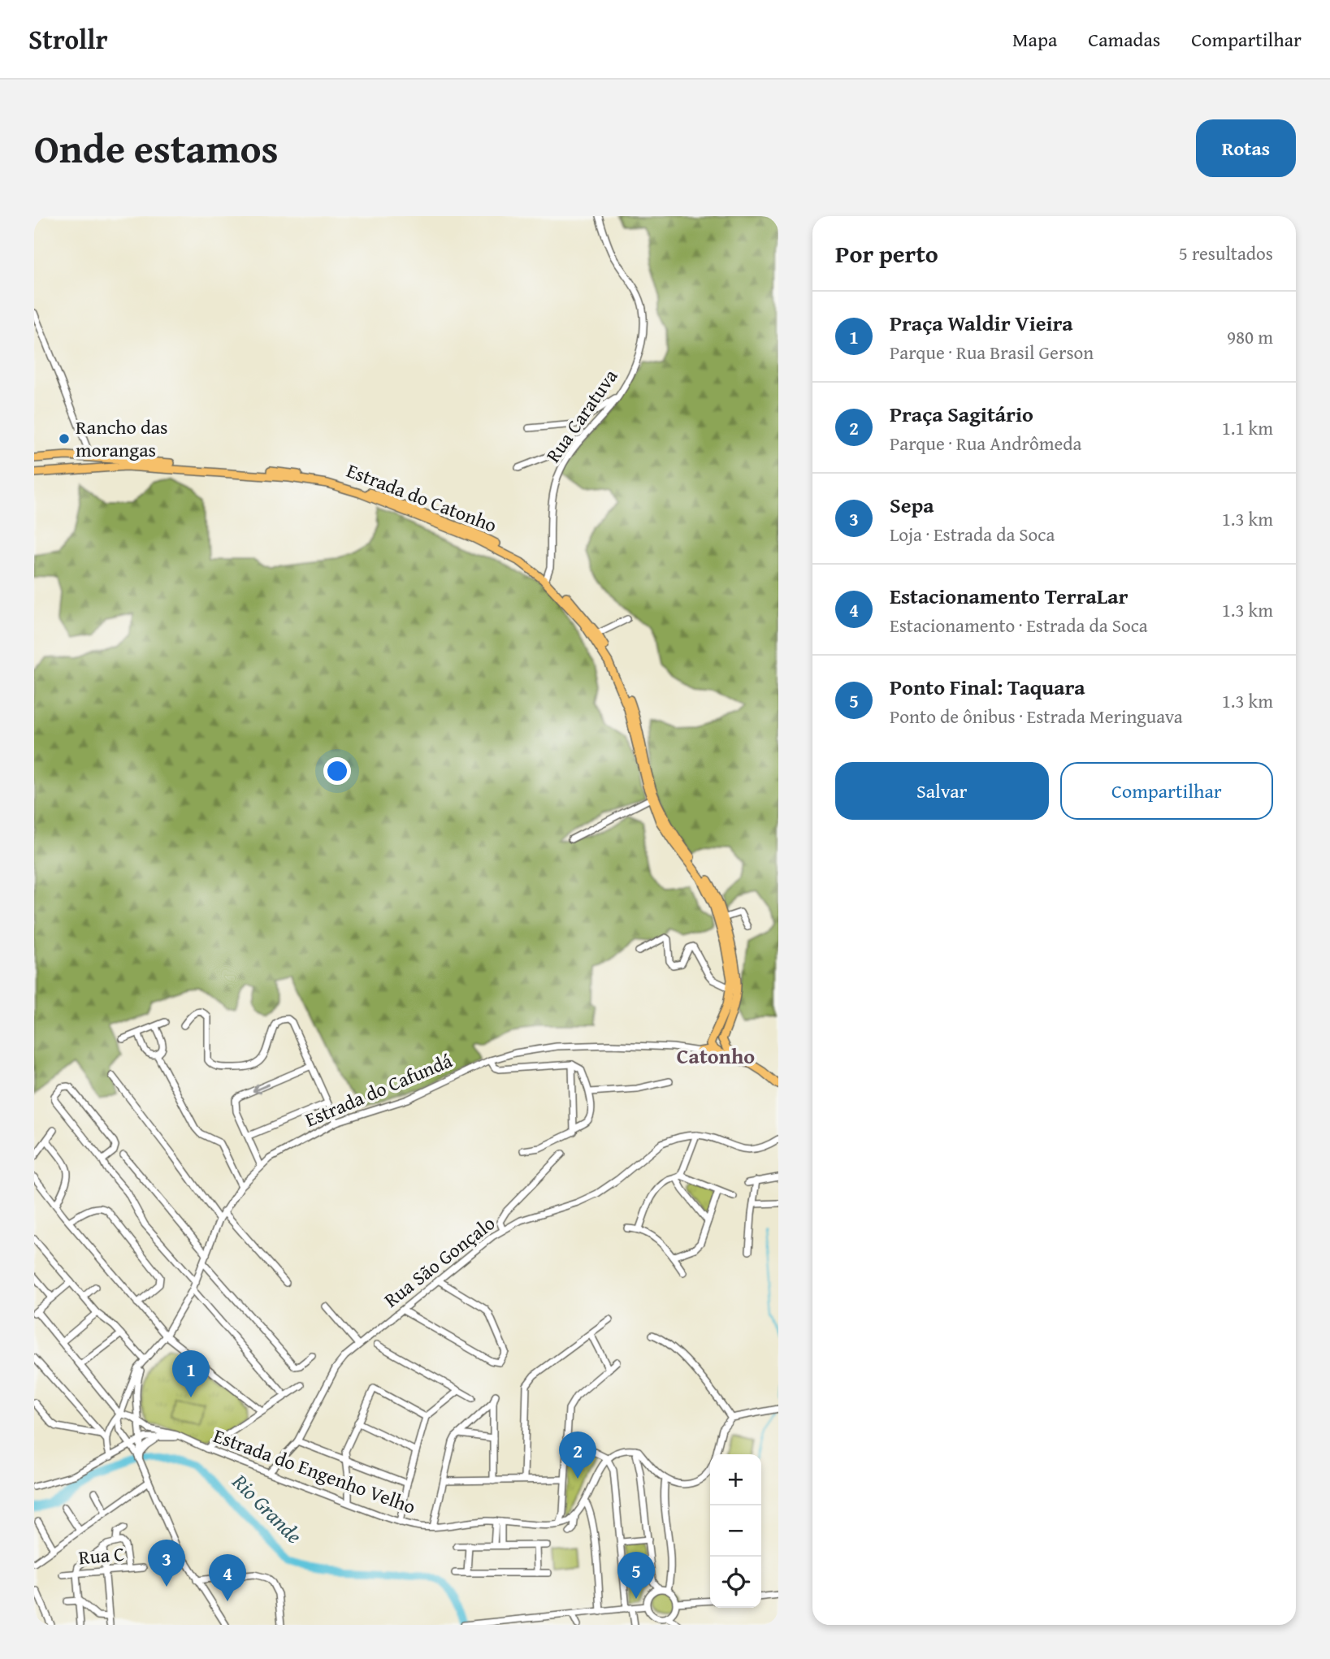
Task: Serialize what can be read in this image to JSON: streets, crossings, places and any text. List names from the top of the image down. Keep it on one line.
{"streets":{"main road":["Estrada do Catonho","Estrada do Cafundá"],"street":["Rua Caratuva","Rua São Gonçalo","Estrada do Engenho Velho","Rua C"]},"crossings":[["Rua Caratuva","Estrada do Catonho"],["Estrada do Catonho","Estrada do Cafundá"],["Estrada do Cafundá","Estrada do Engenho Velho"],["Rua São Gonçalo","Estrada do Engenho Velho"]],"districts":["Catonho"],"water":["Rio Grande"],"places":["Rancho das morangas"],"page":{"header":"Strollr","nav":["Mapa","Camadas","Compartilhar"],"title":"Onde estamos","buttons":["Rotas",["Salvar","Compartilhar"]],"heading":["Por perto","5 resultados"],"list":[{"mark":"1","name":"Praça Waldir Vieira","note":"Parque · Rua Brasil Gerson","value":"980 m"},{"mark":"2","name":"Praça Sagitário","note":"Parque · Rua Andrômeda","value":"1.1 km"},{"mark":"3","name":"Sepa","note":"Loja · Estrada da Soca","value":"1.3 km"},{"mark":"4","name":"Estacionamento TerraLar","note":"Estacionamento · Estrada da Soca","value":"1.3 km"},{"mark":"5","name":"Ponto Final: Taquara","note":"Ponto de ônibus · Estrada Meringuava","value":"1.3 km"}],"pins":["1","2","3","5","4"],"map_buttons":["+","−"]}}
